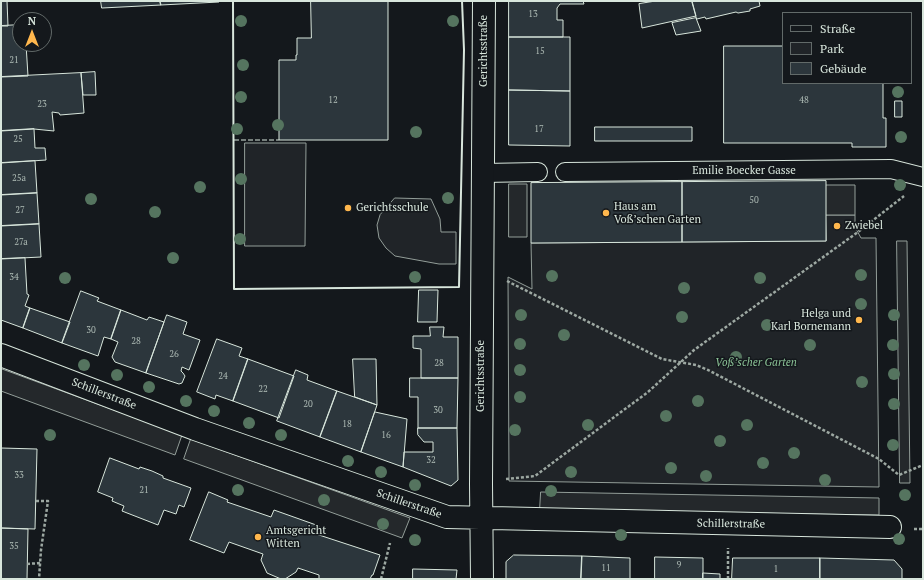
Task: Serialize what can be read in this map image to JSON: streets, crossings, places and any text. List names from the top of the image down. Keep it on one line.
{"streets":{"street":["Gerichtsstraße","Emilie Boecker Gasse","Schillerstraße"]},"crossings":[["Gerichtsstraße","Schillerstraße"]],"parks":["Voß’scher Garten"],"places":["Gerichtsschule","Haus am Voß’schen Garten","Zwiebel","Helga und Karl Bornemann","Amtsgericht Witten"],"house_numbers":["13","15","21","12","48","23","17","25","25a","50","27","27a","34","30","28","26","28","24","22","20","30","18","16","32","33","21","35","9","11","1"],"legend":["Straße","Park","Gebäude"],"north":"top"}
